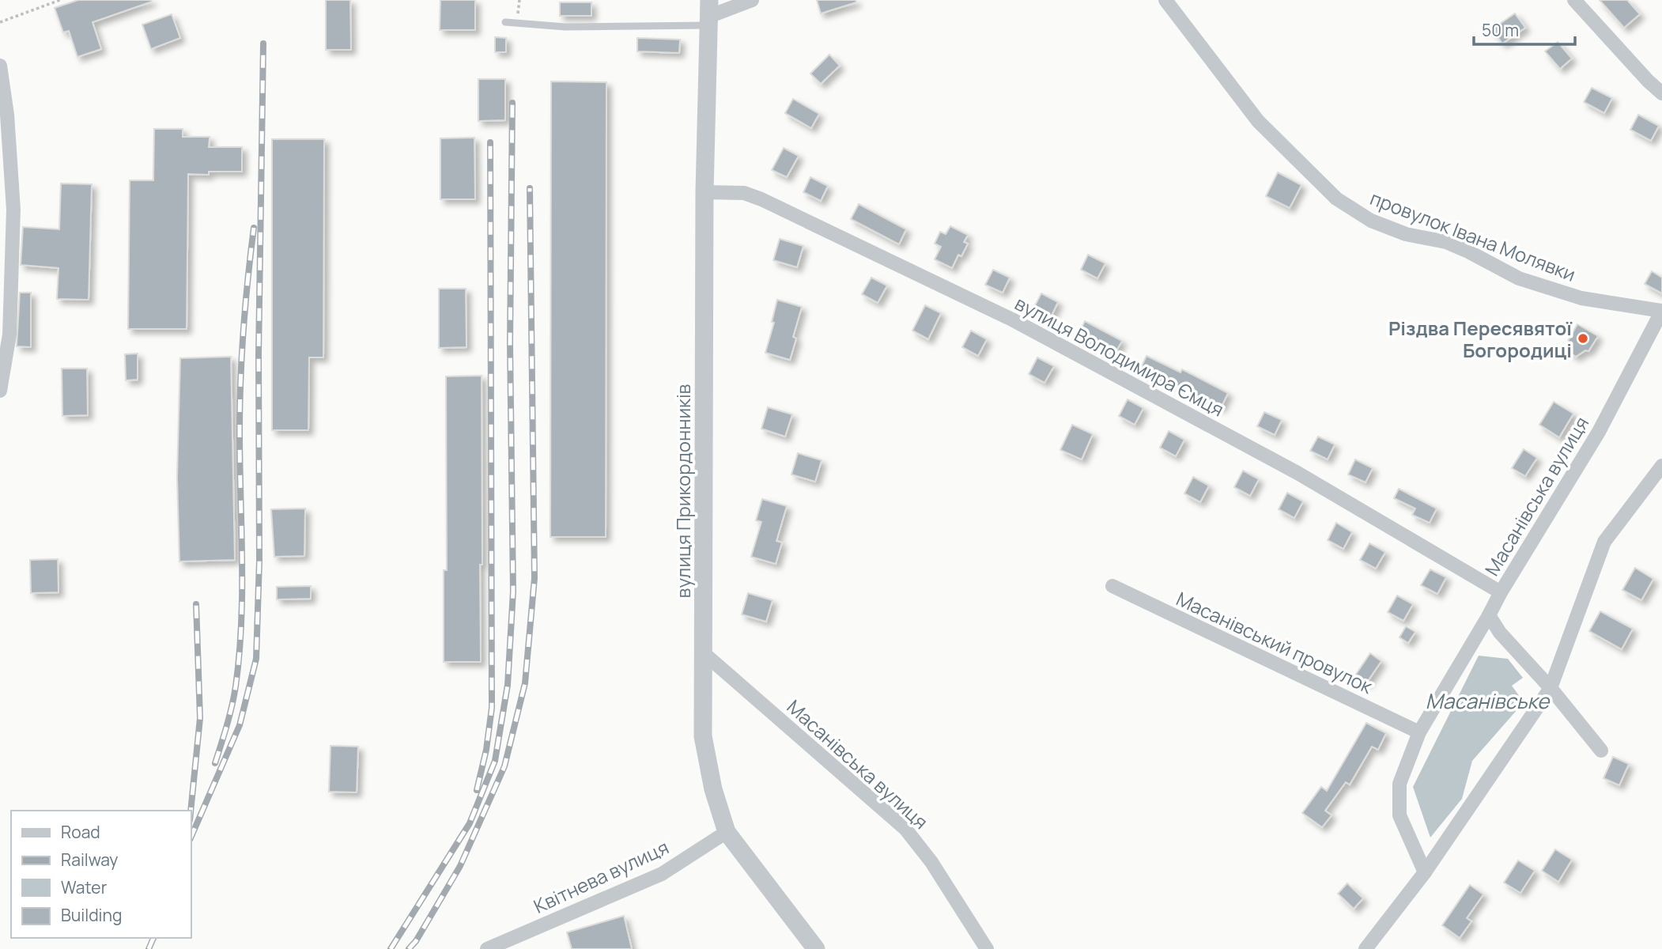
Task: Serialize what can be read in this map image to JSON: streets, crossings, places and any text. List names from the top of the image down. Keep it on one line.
{"streets":{"street":["провулок Івана Молявки","вулиця Володимира Ємця","вулиця Прикордонників","Масанівська вулиця","Масанівський провулок","Квітнева вулиця"]},"crossings":[["провулок Івана Молявки","Масанівська вулиця"],["вулиця Володимира Ємця","вулиця Прикордонників"],["вулиця Володимира Ємця","Масанівська вулиця"],["вулиця Прикордонників","Масанівська вулиця"],["вулиця Прикордонників","Квітнева вулиця"],["Масанівська вулиця","Масанівський провулок"]],"water":["Масанівське"],"places":["Різдва Пересявятої Богородиці"],"legend":["Road","Railway","Water","Building"],"scale_bar":"50 m"}
